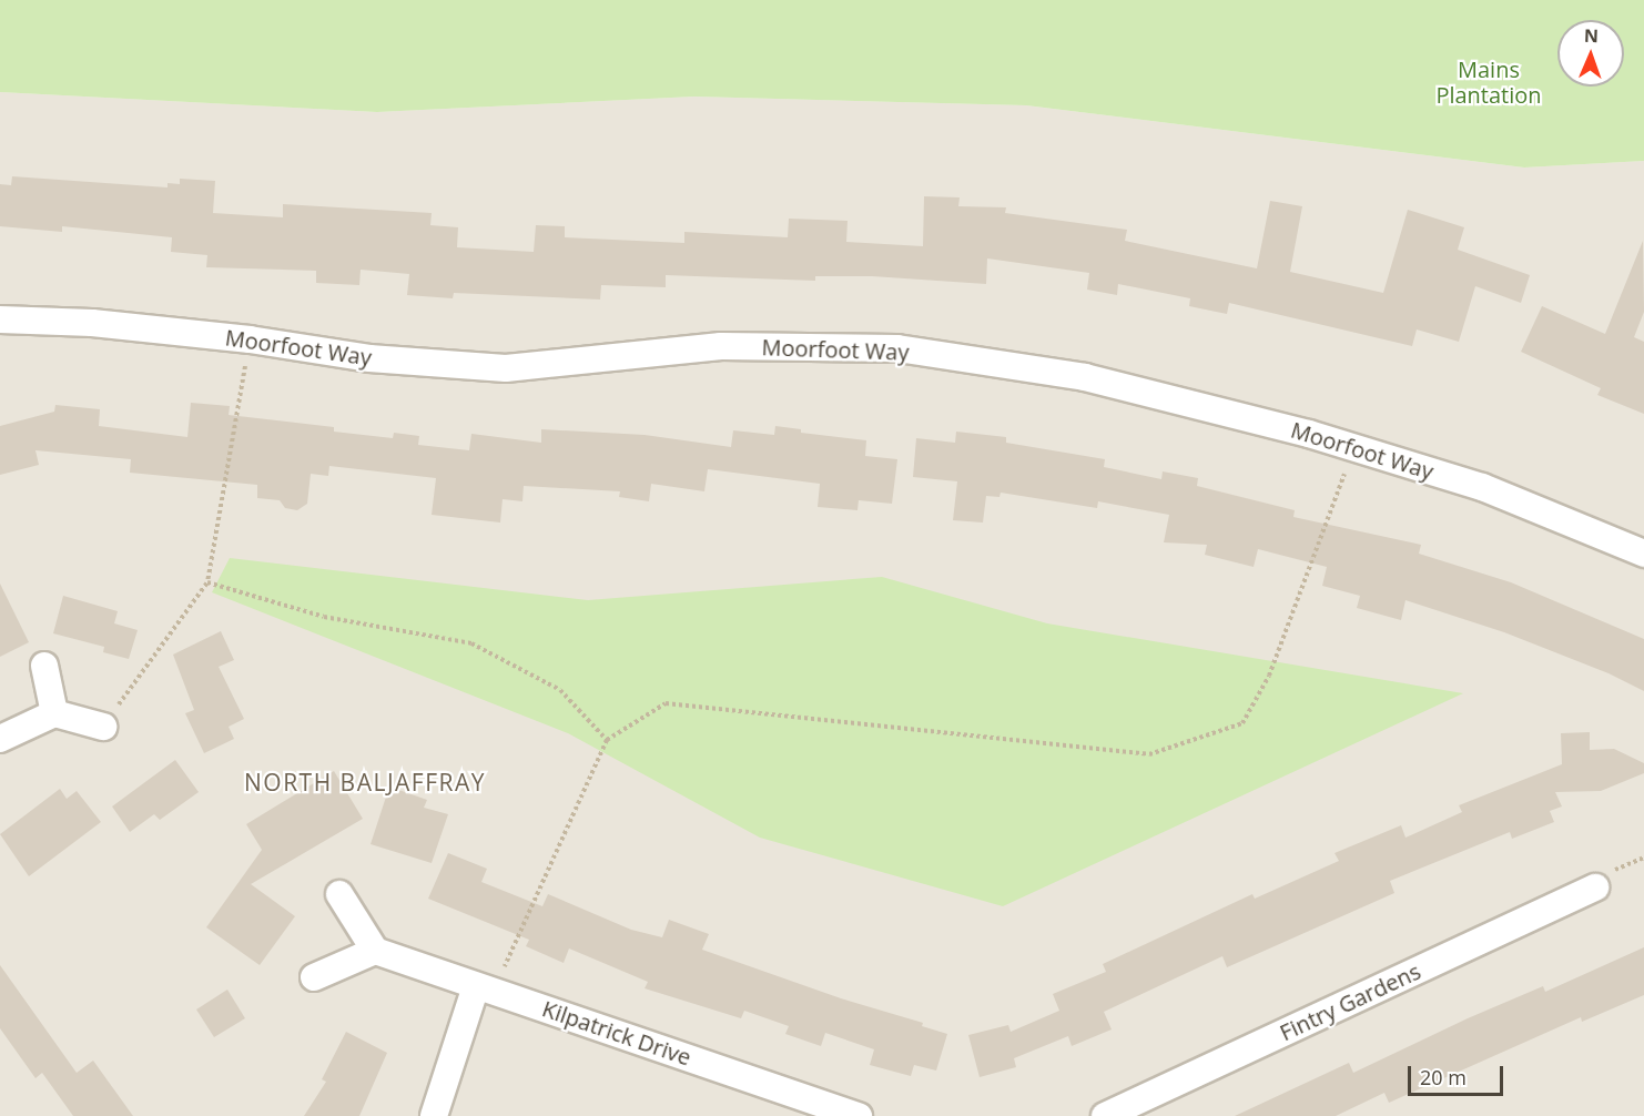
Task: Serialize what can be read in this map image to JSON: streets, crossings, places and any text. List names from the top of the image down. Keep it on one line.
{"streets":{"street":["Moorfoot Way","Fintry Gardens","Kilpatrick Drive"]},"districts":["NORTH BALJAFFRAY"],"parks":["Mains Plantation"],"scale_bar":"20 m","north":"top"}
